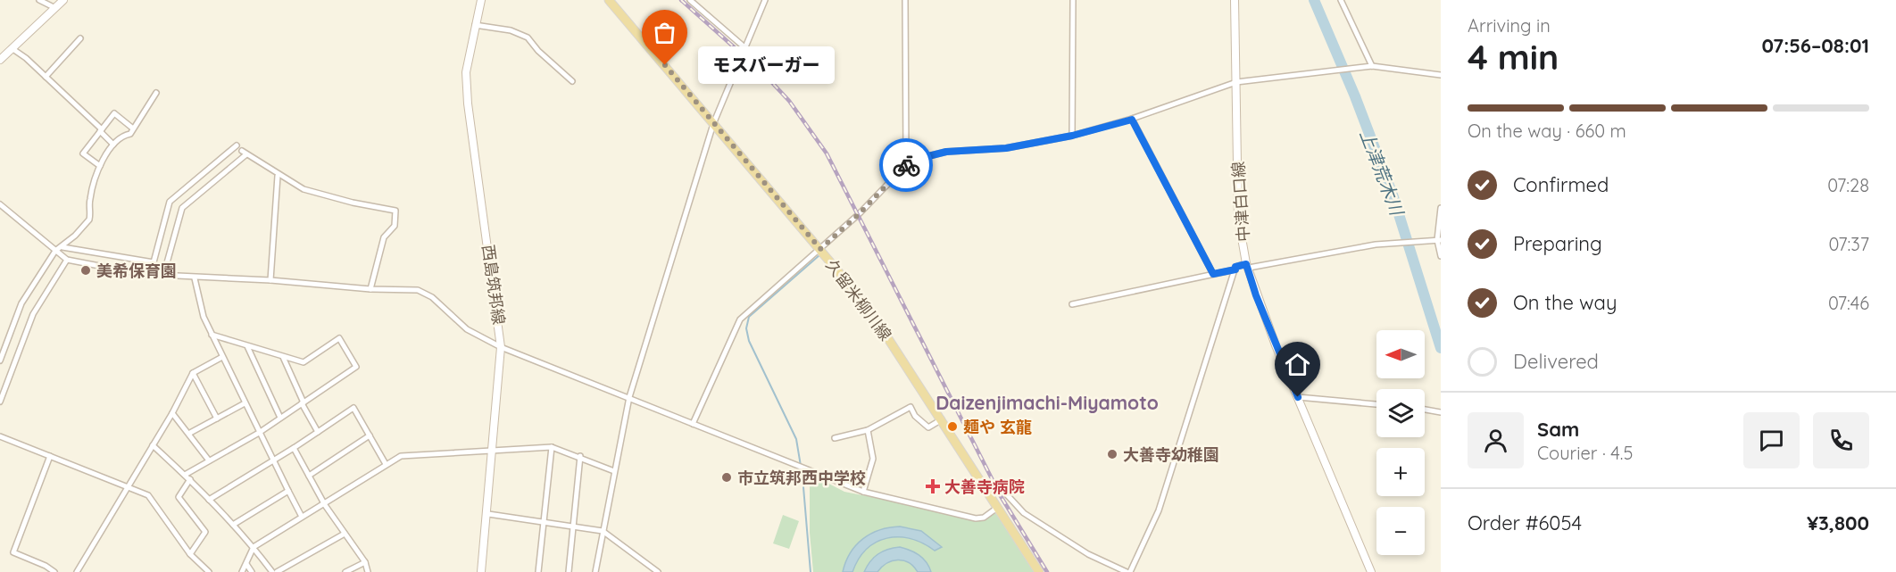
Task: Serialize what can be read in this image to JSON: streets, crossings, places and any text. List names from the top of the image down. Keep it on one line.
{"streets":{"main road":["中津白口線","西島筑邦線","久留米柳川線"]},"districts":["Daizenjimachi-Miyamoto"],"water":["上津荒木川"],"places":{"other":["モスバーガー","美希保育園","麺や 玄龍","大善寺幼稚園","市立筑邦西中学校"],"health":["大善寺病院"]},"north":"left","page":{"heading":["4 min","Arriving in","07:56–08:01"],"panel":["Sam","Courier · 4.5","Order #6054","¥3,800"],"bubble":"モスバーガー","bar":"On the way · 660 m","list":[["Confirmed","07:28"],["Preparing","07:37"],["On the way","07:46"],"Delivered"],"map_buttons":["+","−"]}}
